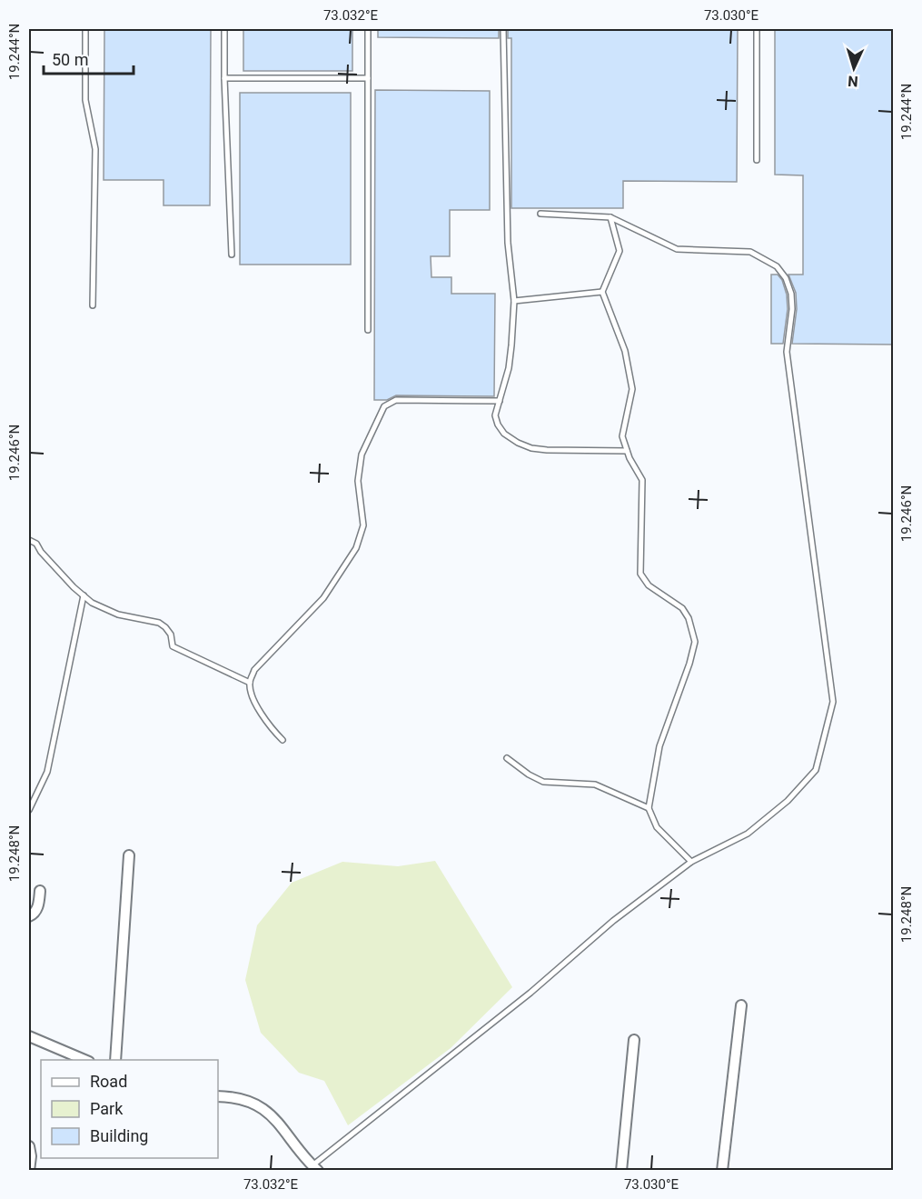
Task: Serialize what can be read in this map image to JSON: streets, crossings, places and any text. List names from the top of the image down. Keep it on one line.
{"legend":["Road","Park","Building"],"scale_bar":"50 m","north":"bottom","coordinates":["73.032°E","73.030°E","19.244°N","19.246°N","19.248°N"]}
